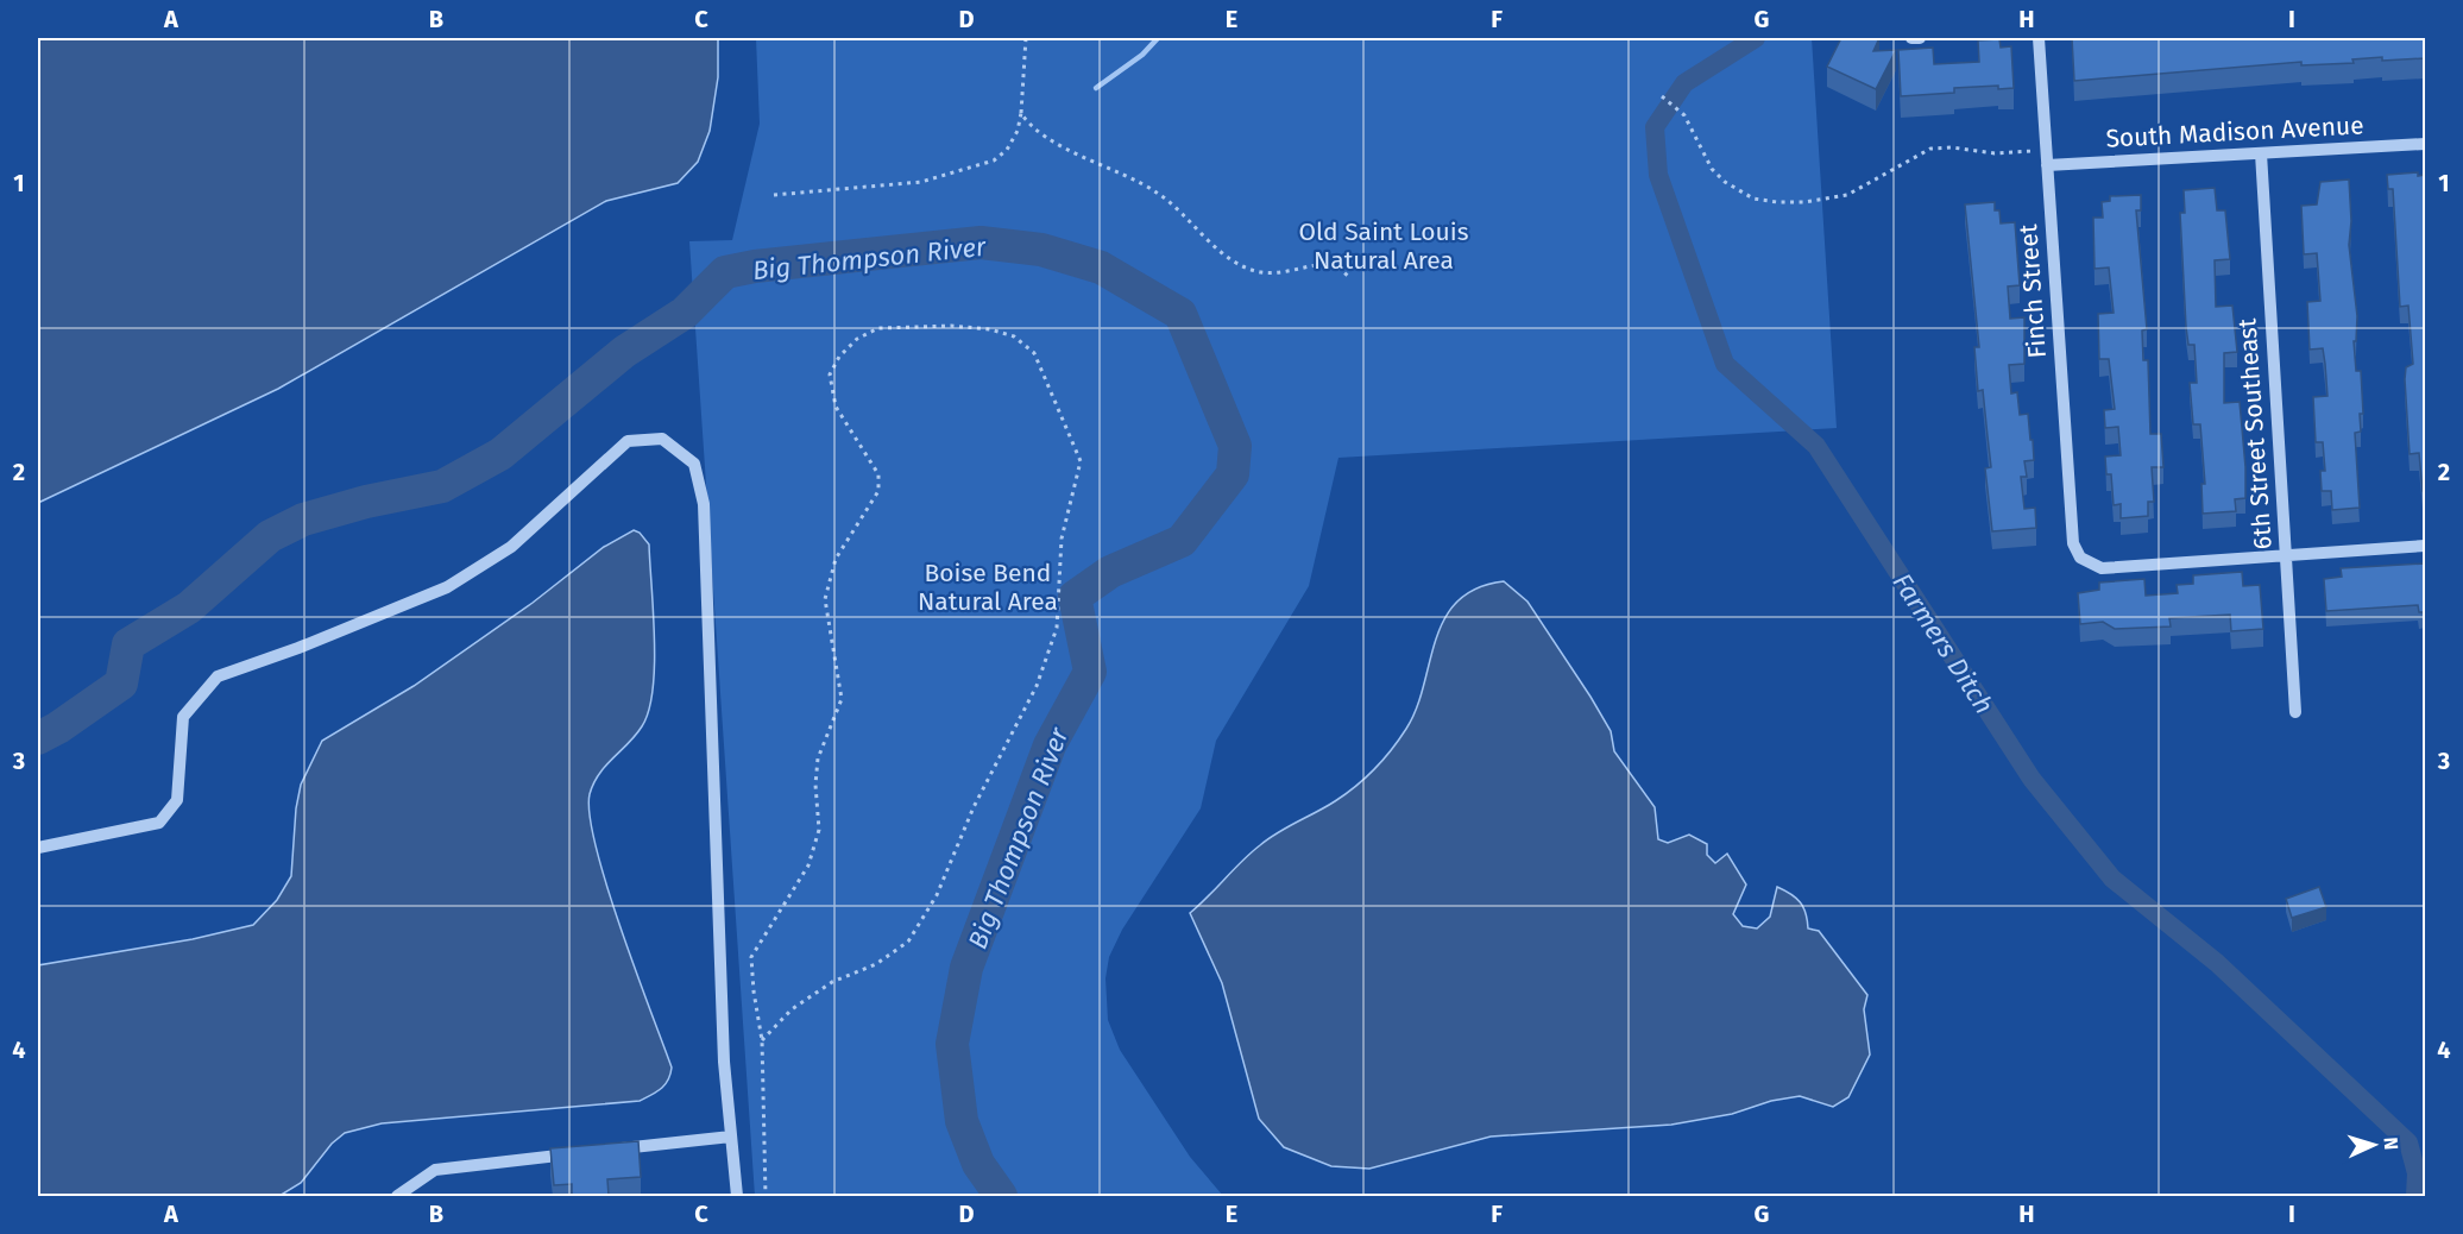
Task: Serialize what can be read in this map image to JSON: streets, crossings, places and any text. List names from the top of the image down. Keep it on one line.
{"streets":{"street":["South Madison Avenue","Finch Street","6th Street Southeast"]},"crossings":[["South Madison Avenue","Finch Street"],["South Madison Avenue","6th Street Southeast"],["Finch Street","6th Street Southeast"]],"water":["Big Thompson River","Farmers Ditch"],"parks":["Old Saint Louis Natural Area","Boise Bend Natural Area"],"north":"right","grid":{"columns":["A","B","C","D","E","F","G","H","I"],"rows":["1","2","3","4"]}}
